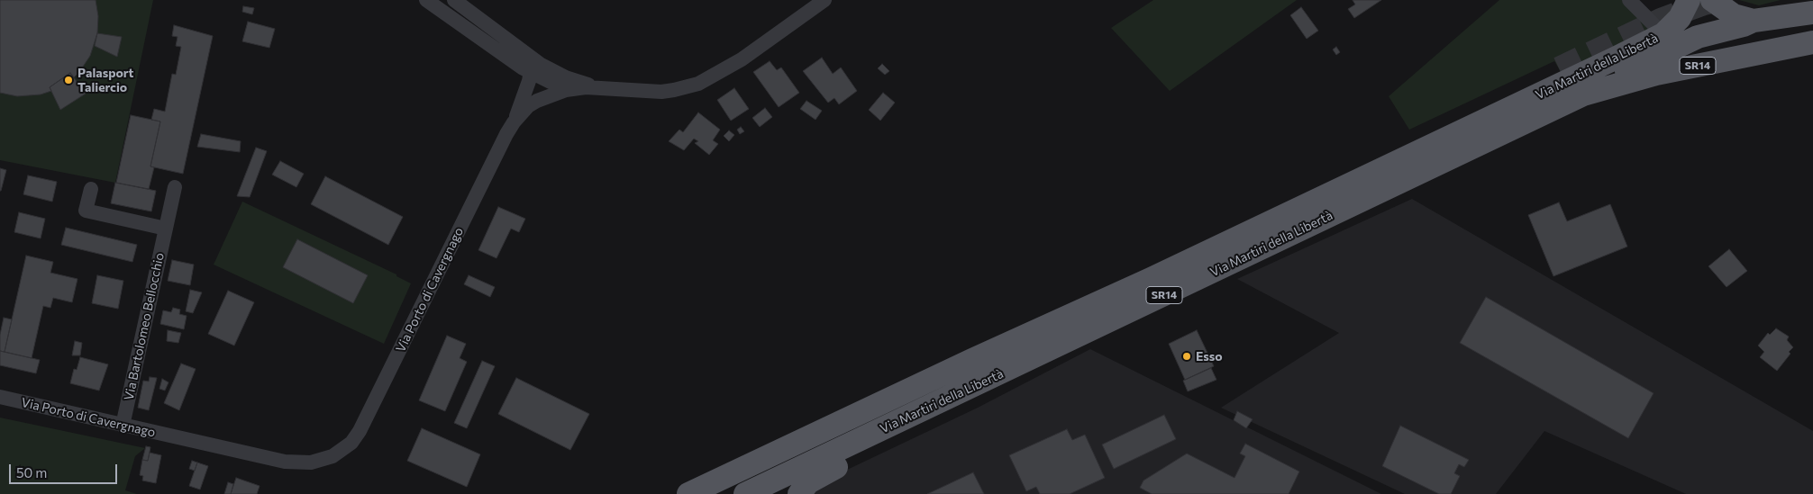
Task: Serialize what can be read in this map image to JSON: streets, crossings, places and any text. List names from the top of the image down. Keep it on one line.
{"streets":{"main road":["SR14","Via Martiri della Libertà"],"street":["Via Porto di Cavergnago","Via Bartolomeo Bellocchio"]},"crossings":[["SR14","Via Martiri della Libertà"],["Via Porto di Cavergnago","Via Bartolomeo Bellocchio"]],"places":["Palasport Taliercio","Esso"],"scale_bar":"50 m"}
